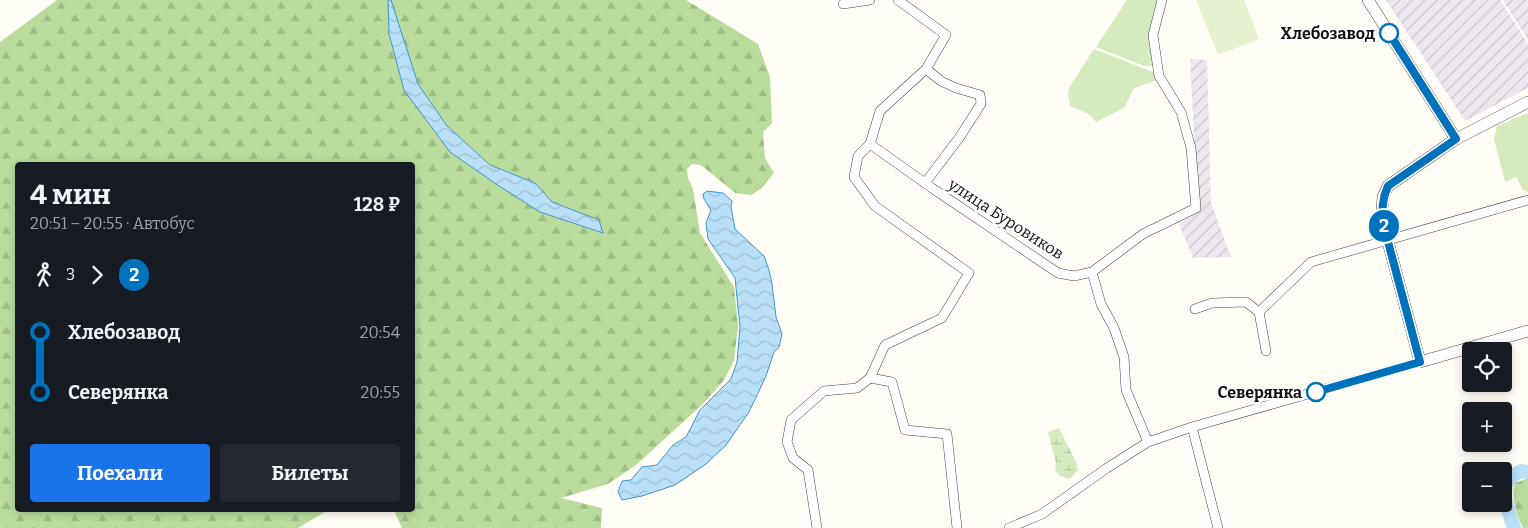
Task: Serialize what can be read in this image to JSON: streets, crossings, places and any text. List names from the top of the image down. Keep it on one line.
{"streets":{"street":["улица Буровиков"]},"places":["Хлебозавод","Северянка"],"lines":["bus line 2"],"page":{"on_map":"2","heading":["4 мин","20:51 – 20:55 · Автобус","128 ₽"],"legs":["3","2"],"list":[{"name":"Хлебозавод","value":"20:54"},{"name":"Северянка","value":"20:55"}],"map_buttons":["+","−"],"buttons":["Поехали","Билеты"]}}
